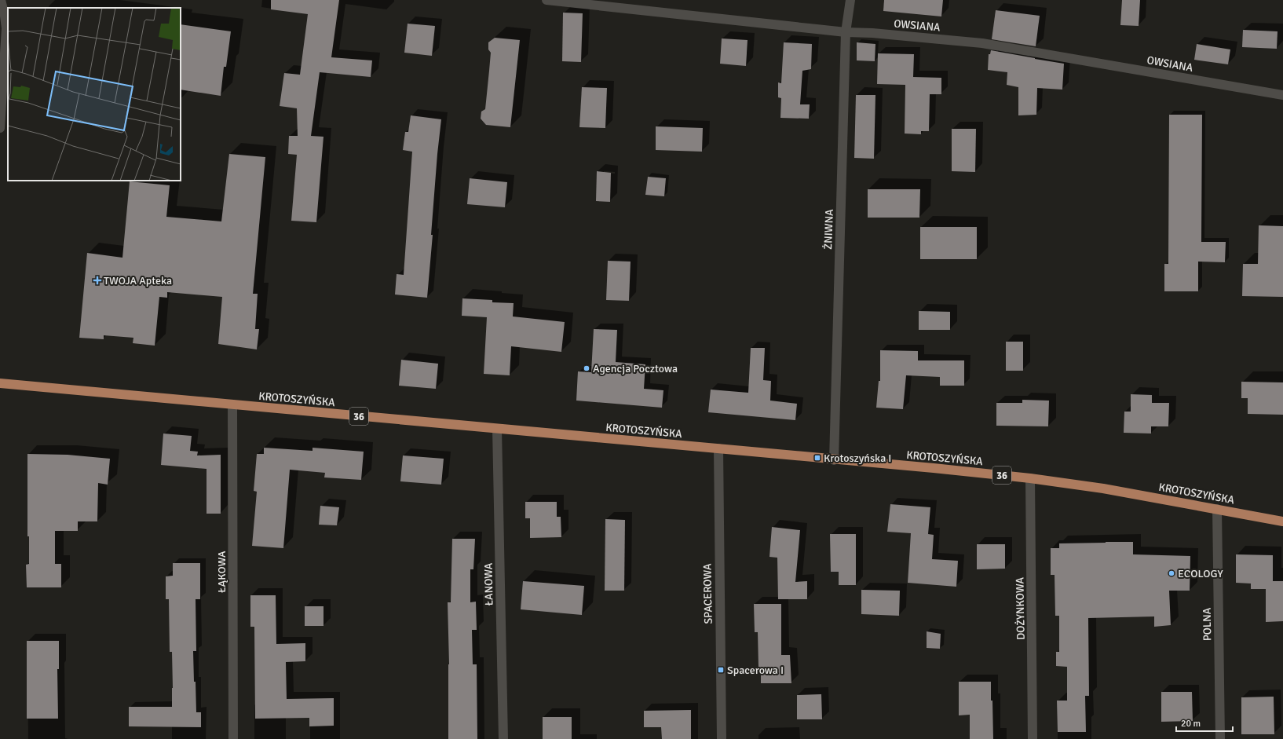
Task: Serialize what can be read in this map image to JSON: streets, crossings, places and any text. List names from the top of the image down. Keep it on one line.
{"streets":{"main road":["KROTOSZYŃSKA","36"],"street":["OWSIANA","ŻNIWNA","ŁĄKOWA","ŁANOWA","SPACEROWA","DOŻYNKOWA","POLNA"]},"crossings":[["OWSIANA","ŻNIWNA"],["ŻNIWNA","KROTOSZYŃSKA"],["KROTOSZYŃSKA","ŁĄKOWA"],["KROTOSZYŃSKA","ŁANOWA"],["KROTOSZYŃSKA","SPACEROWA"],["KROTOSZYŃSKA","DOŻYNKOWA"],["KROTOSZYŃSKA","POLNA"]],"places":{"health":["TWOJA Apteka"],"other":["Agencja Pocztowa","ECOLOGY"],"transit":["Krotoszyńska I","Spacerowa I"]},"scale_bar":"20 m"}
